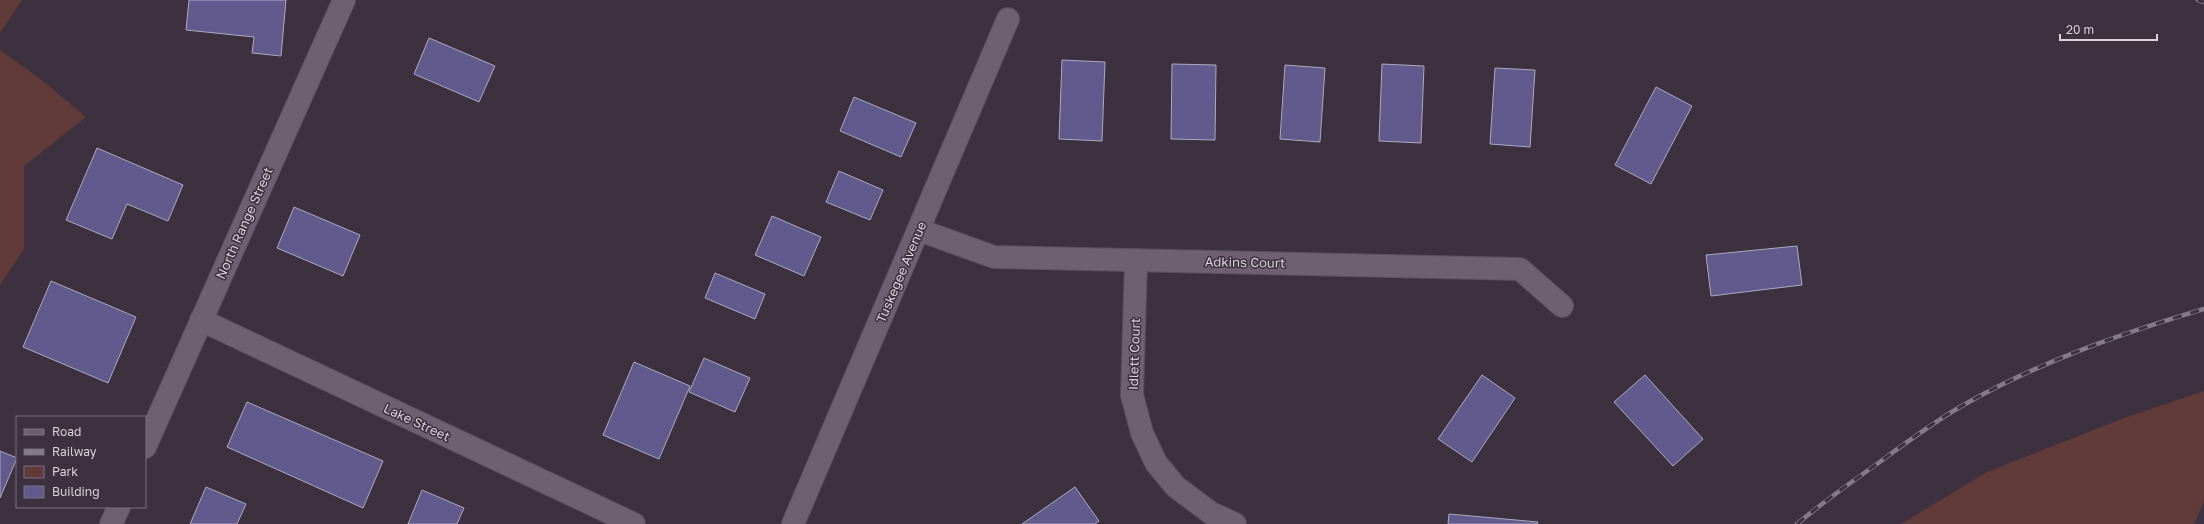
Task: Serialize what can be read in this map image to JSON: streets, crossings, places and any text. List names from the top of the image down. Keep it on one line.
{"streets":{"street":["North Range Street","Adkins Court","Tuskegee Avenue","Idlett Court","Lake Street"]},"crossings":[["North Range Street","Lake Street"],["Adkins Court","Tuskegee Avenue"],["Adkins Court","Idlett Court"]],"legend":["Road","Railway","Park","Building"],"scale_bar":"20 m"}
